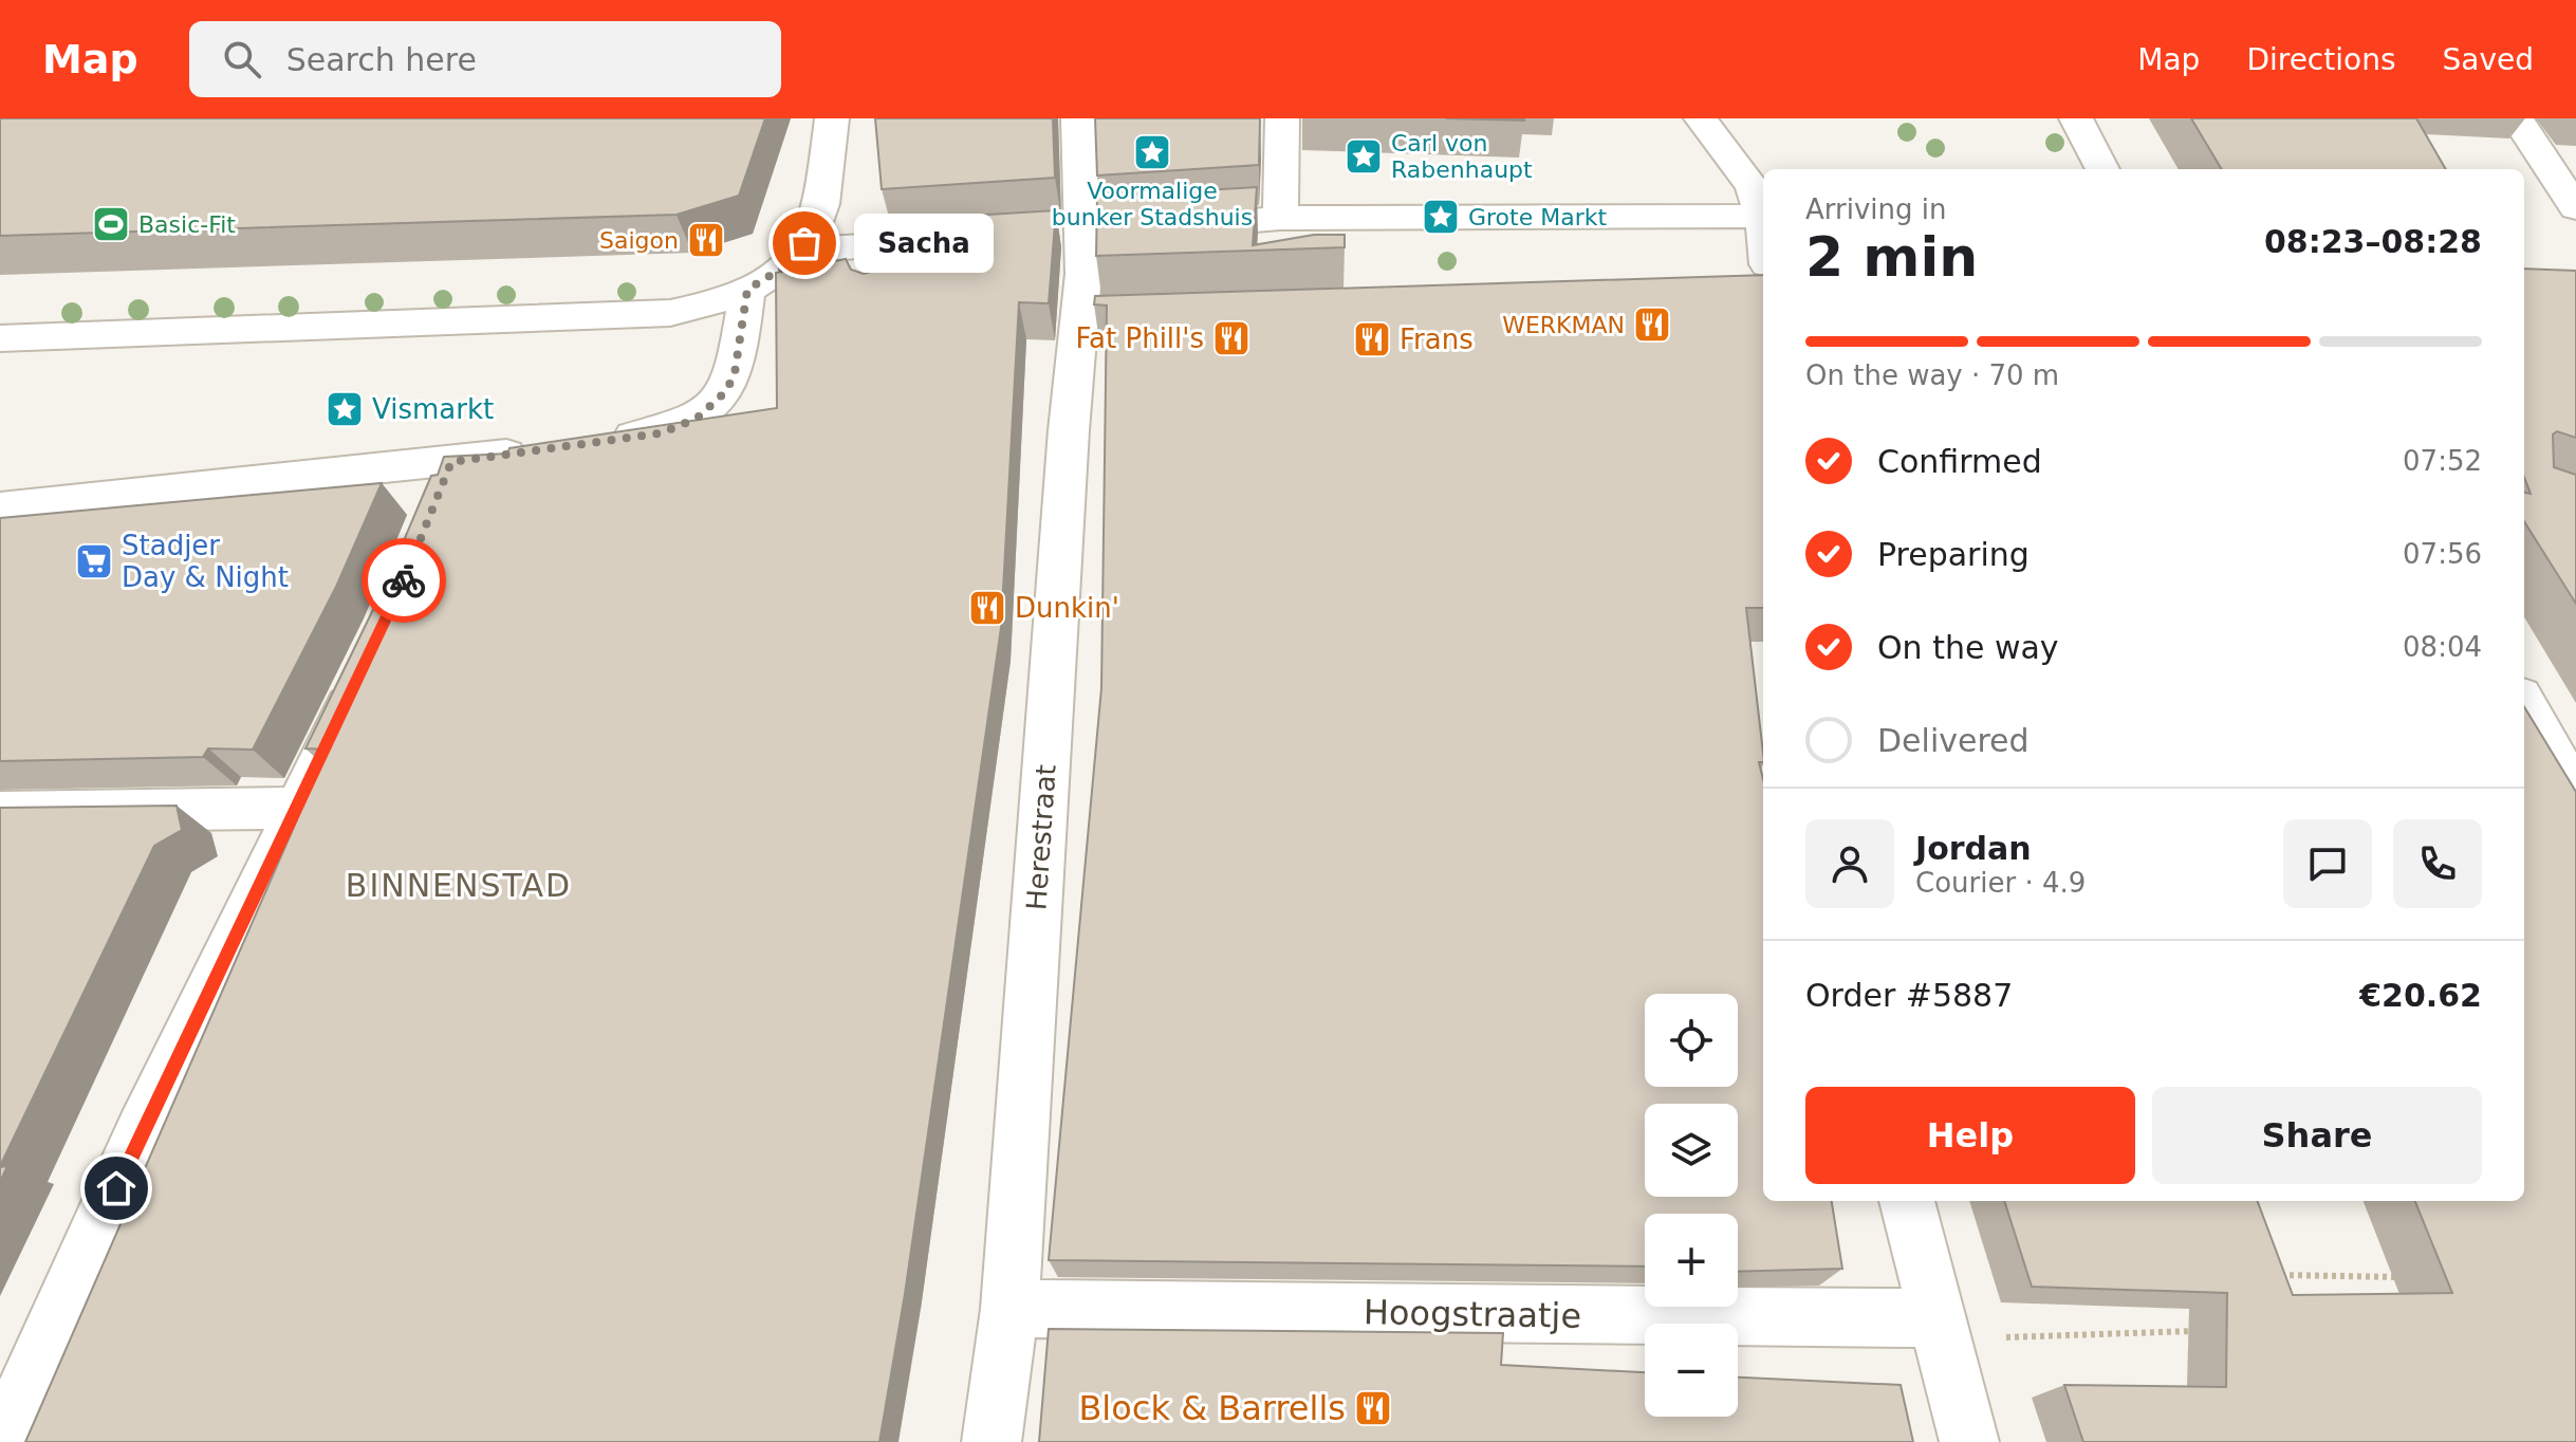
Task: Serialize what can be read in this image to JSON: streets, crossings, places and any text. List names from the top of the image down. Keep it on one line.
{"streets":{"street":["Herestraat","Hoogstraatje"]},"crossings":[["Herestraat","Hoogstraatje"]],"districts":["BINNENSTAD"],"places":{"place":["Voormalige bunker Stadshuis","Carl von Rabenhaupt","Grote Markt","Vismarkt"],"sports":["Basic-Fit"],"restaurant":["Saigon","WERKMAN","Fat Phill's","Frans","Dunkin'","Block & Barrells"],"other":["Sacha"],"supermarket":["Stadjer Day & Night"]},"page":{"header":"Map","search":"Search here","nav":["Map","Directions","Saved"],"heading":["2 min","Arriving in","08:23–08:28"],"panel":["Jordan","Courier · 4.9","Order #5887","€20.62"],"bubble":"Sacha","bar":"On the way · 70 m","list":[["Confirmed","07:52"],["Preparing","07:56"],["On the way","08:04"],"Delivered"],"map_buttons":["+","−"],"buttons":["Help","Share"]}}
